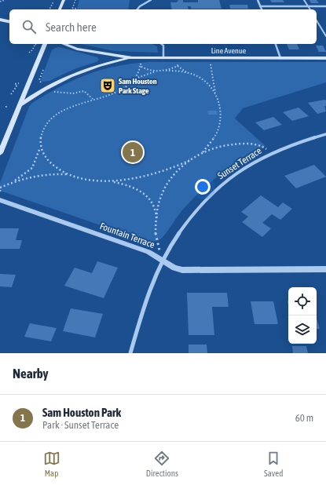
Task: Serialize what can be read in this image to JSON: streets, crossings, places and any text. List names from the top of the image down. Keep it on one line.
{"streets":{"main road":["Line Avenue"],"street":["Sunset Terrace","Fountain Terrace"]},"crossings":[["Sunset Terrace","Fountain Terrace"]],"places":{"theatre":["Sam Houston Park Stage"]},"page":{"search":"Search here","pins":"1","heading":"Nearby","list":[{"mark":"1","name":"Sam Houston Park","note":"Park · Sunset Terrace","value":"60 m"}],"nav":["Map","Directions","Saved"]}}
